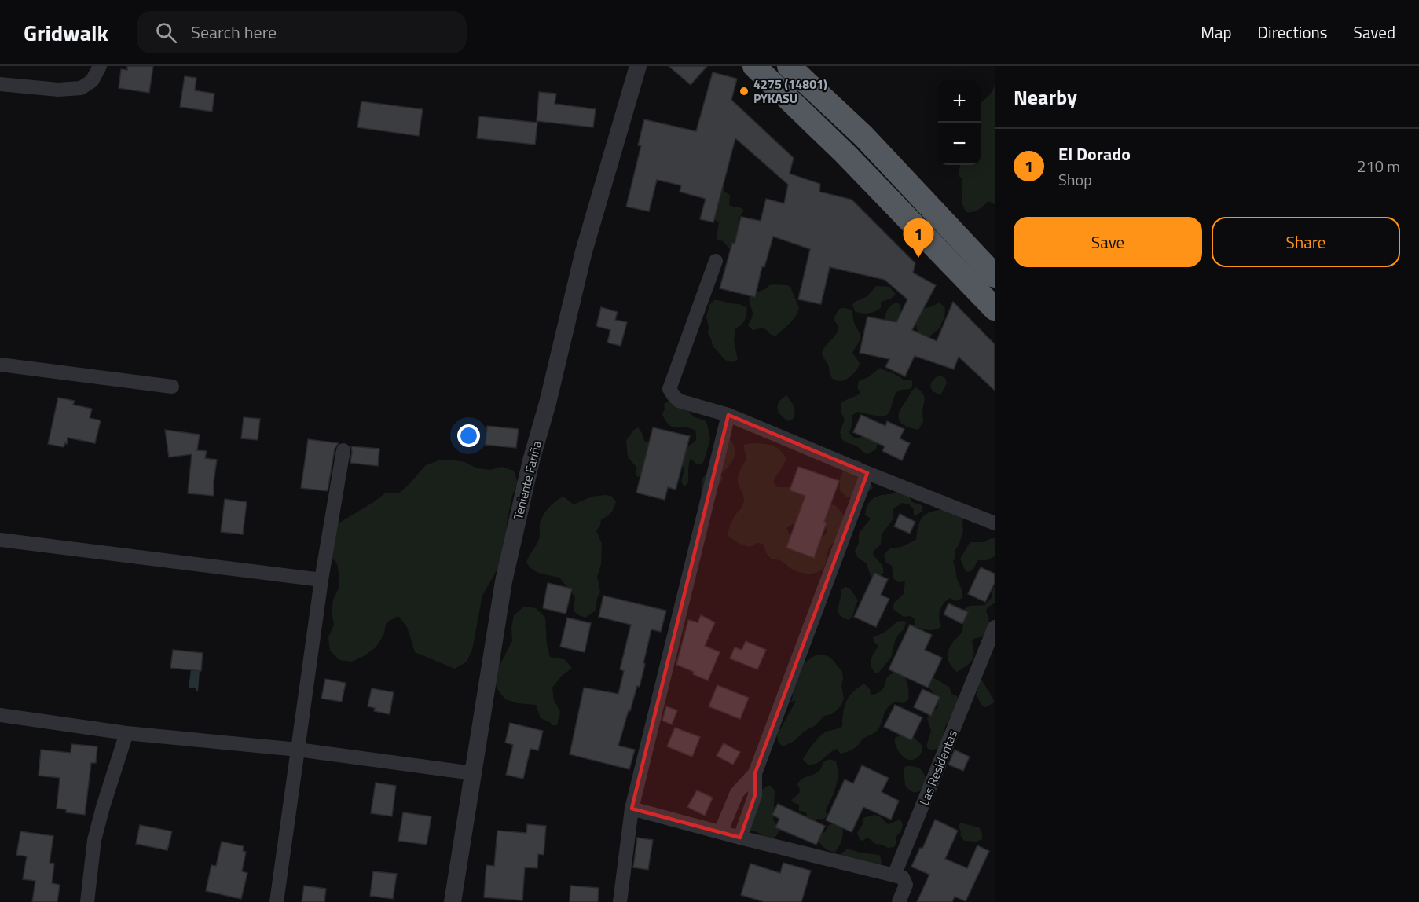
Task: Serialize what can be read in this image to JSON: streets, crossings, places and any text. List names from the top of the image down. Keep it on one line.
{"streets":{"street":["Teniente Fariña","Las Residentas"]},"places":["4275 (14801) PYKASU"],"page":{"header":"Gridwalk","search":"Search here","nav":["Map","Directions","Saved"],"heading":"Nearby","map_buttons":["+","−"],"list":[{"mark":"1","name":"El Dorado","note":"Shop","value":"210 m"}],"buttons":["Save","Share"],"pins":"1"}}
